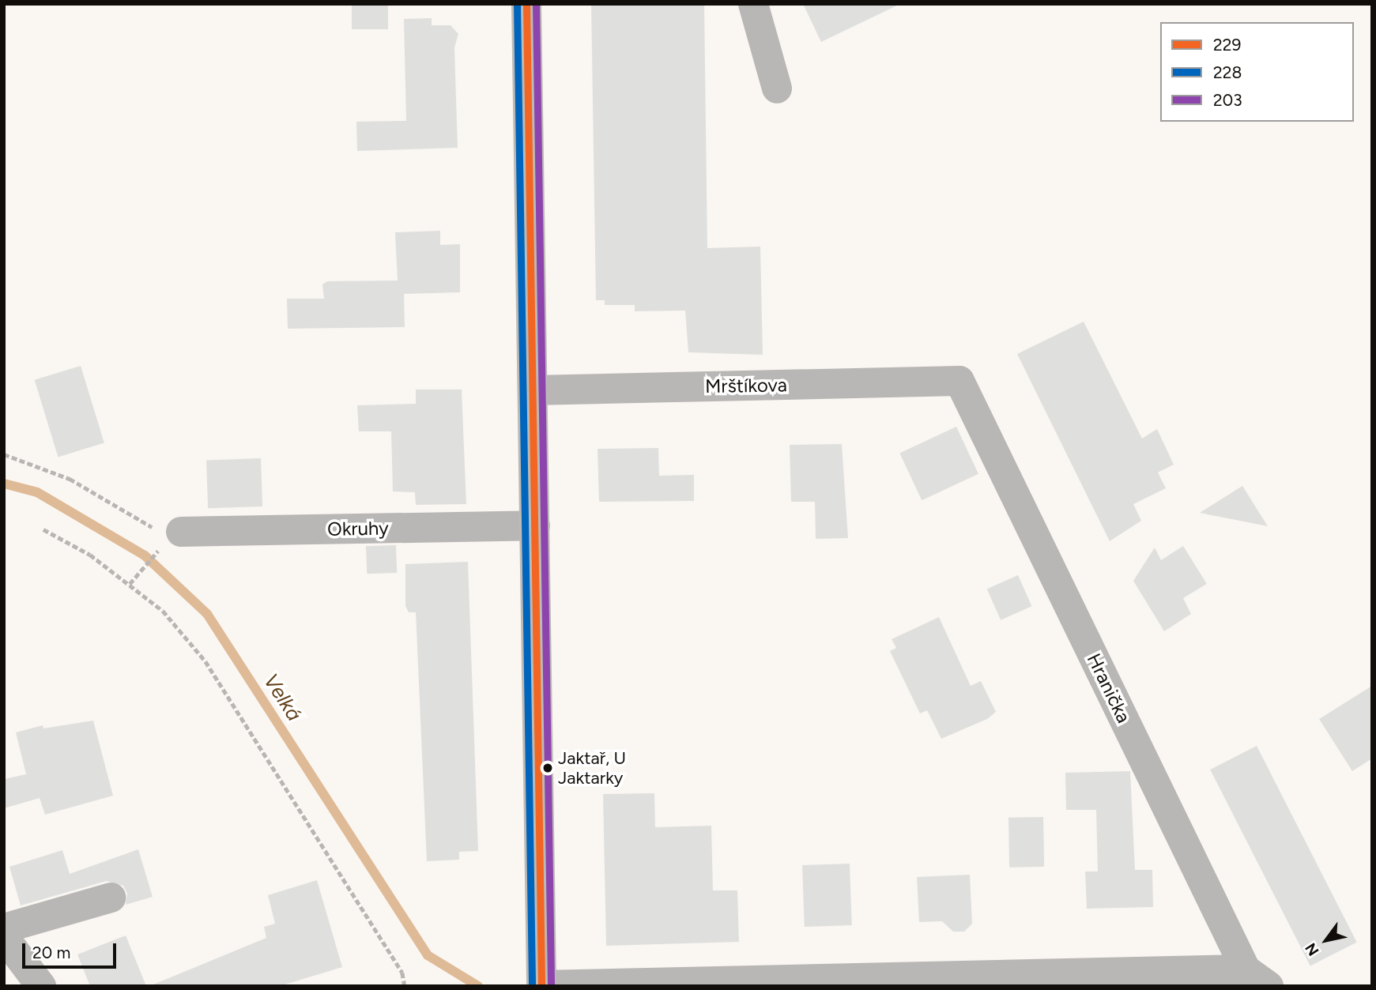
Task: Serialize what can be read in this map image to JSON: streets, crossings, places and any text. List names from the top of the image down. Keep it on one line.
{"streets":{"street":["Mrštíkova","Okruhy","Hranička"]},"crossings":[["Mrštíkova","Hranička"]],"water":["Velká"],"places":["Jaktař, U Jaktarky"],"lines":["transit line 229","transit line 228","transit line 203"],"legend":["229","228","203"],"scale_bar":"20 m","north":"bottom left"}
